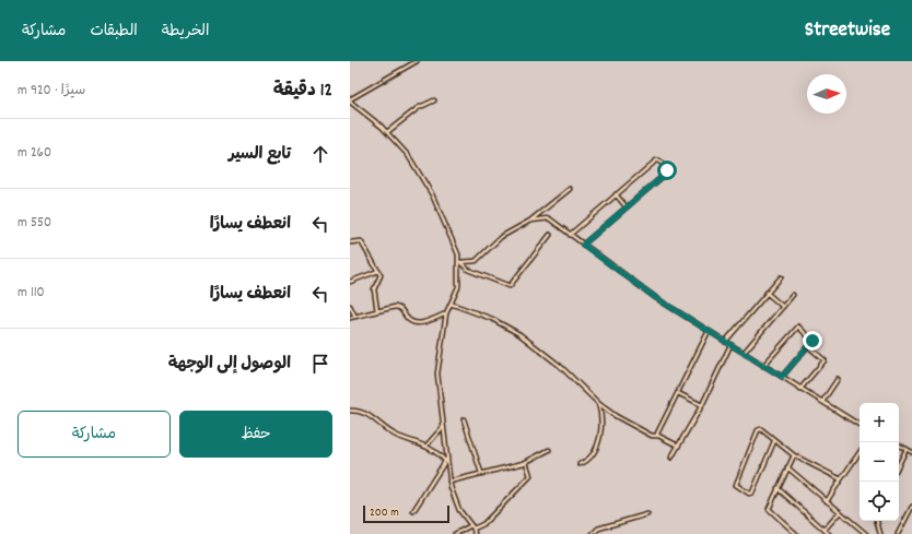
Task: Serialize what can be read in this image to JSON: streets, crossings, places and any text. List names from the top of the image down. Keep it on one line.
{"scale_bar":"200 m","north":"right","page":{"header":"Streetwise","nav":["الخريطة","الطبقات","مشاركة"],"heading":["12 دقيقة","سيرًا · 920 m"],"list":[["تابع السير","260 m"],["انعطف يسارًا","550 m"],["انعطف يسارًا","110 m"],"الوصول إلى الوجهة"],"buttons":["حفظ","مشاركة"],"map_buttons":["+","−"],"scale":"200 m"}}
